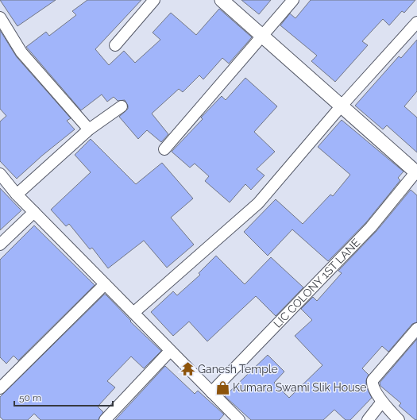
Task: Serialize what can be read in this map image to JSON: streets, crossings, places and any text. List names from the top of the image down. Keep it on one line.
{"streets":{"street":["LIC COLONY 1ST LANE"]},"places":{"temple":["Ganesh Temple"],"shop":["Kumara Swami Slik House"]},"scale_bar":"50 m"}
